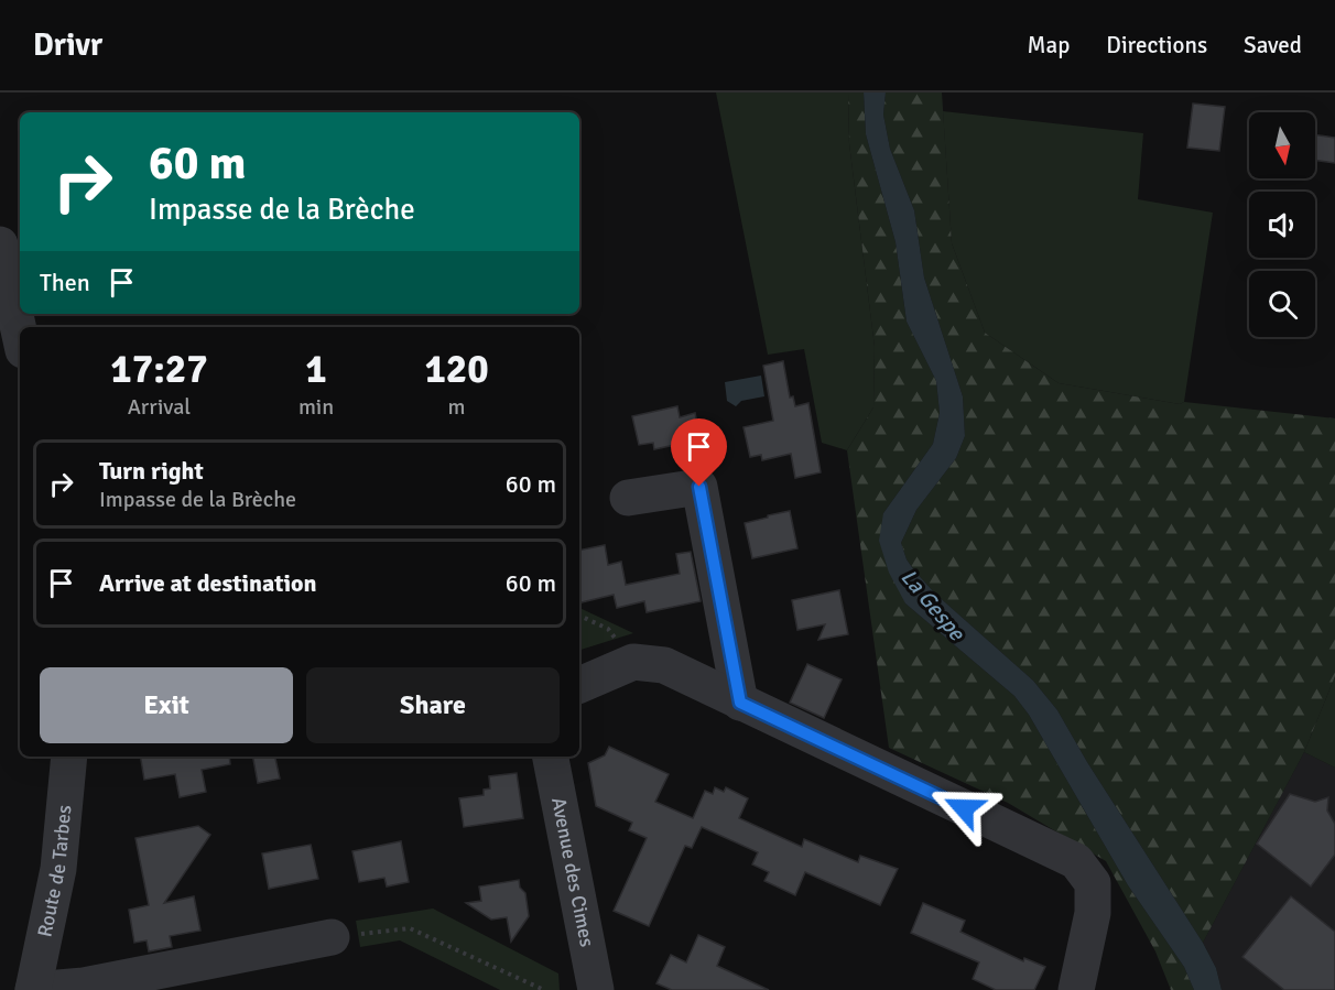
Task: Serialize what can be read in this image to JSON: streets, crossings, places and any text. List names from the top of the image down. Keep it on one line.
{"streets":{"street":["Route de Tarbes","Avenue des Cimes"]},"water":["La Gespe"],"north":"bottom","page":{"header":"Drivr","nav":["Map","Directions","Saved"],"turn":["60 m","Impasse de la Brèche"],"then":"Then","eta":["17:27","Arrival","1","min","120","m"],"list":[{"name":"Turn right","note":"Impasse de la Brèche","value":"60 m"},{"name":"Arrive at destination","value":"60 m"}],"buttons":["Exit","Share"]}}
